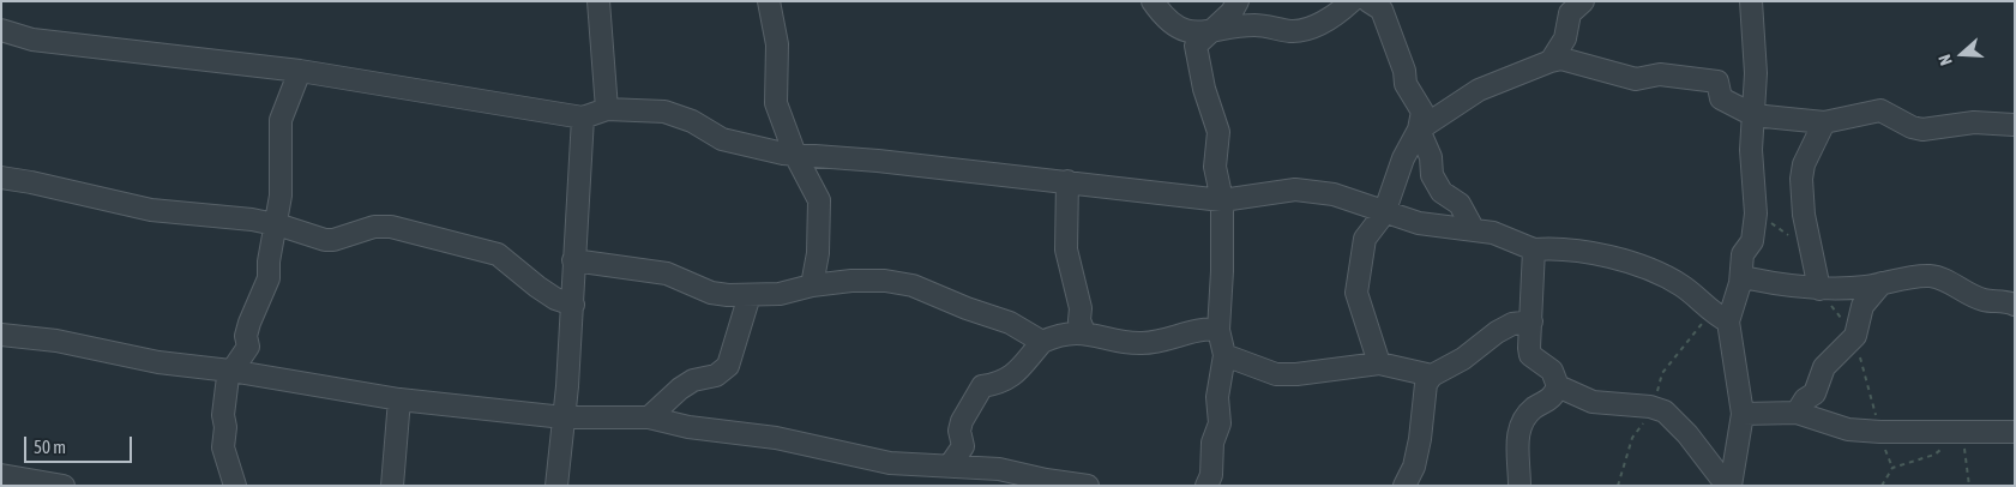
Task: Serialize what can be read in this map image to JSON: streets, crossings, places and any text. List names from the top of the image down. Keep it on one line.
{"scale_bar":"50 m","north":"left"}
